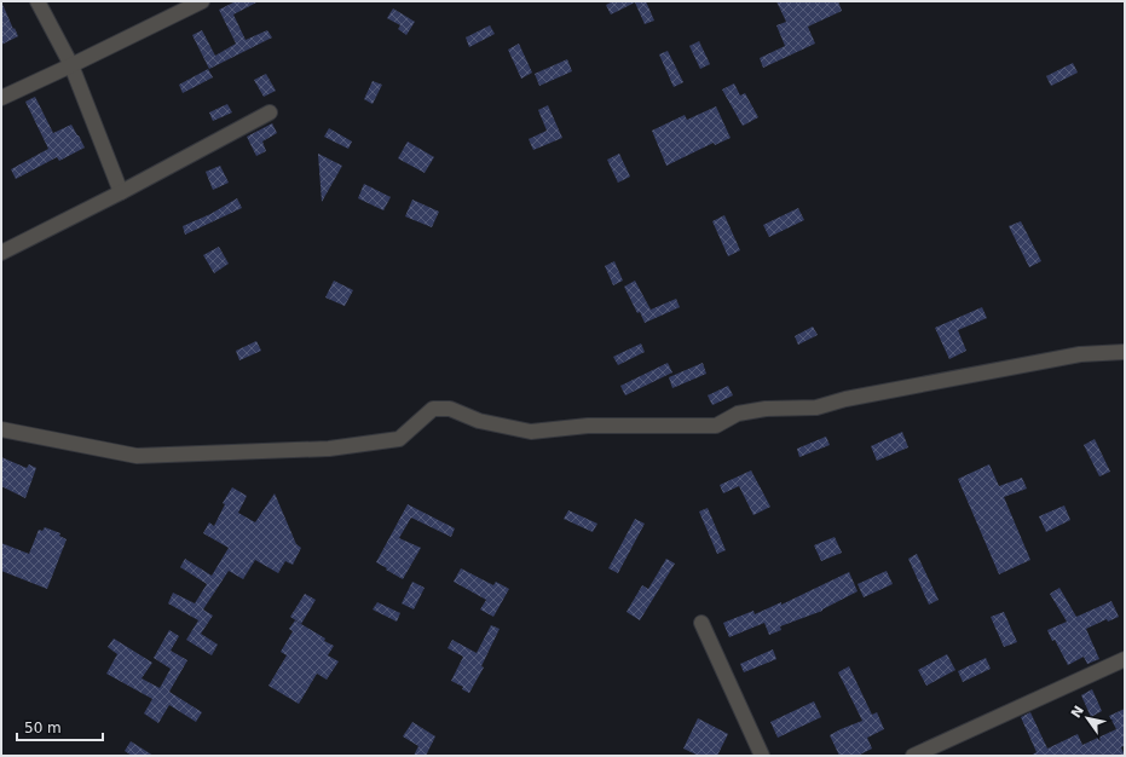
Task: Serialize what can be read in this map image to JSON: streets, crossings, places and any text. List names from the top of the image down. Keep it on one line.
{"scale_bar":"50 m","north":"top left"}
